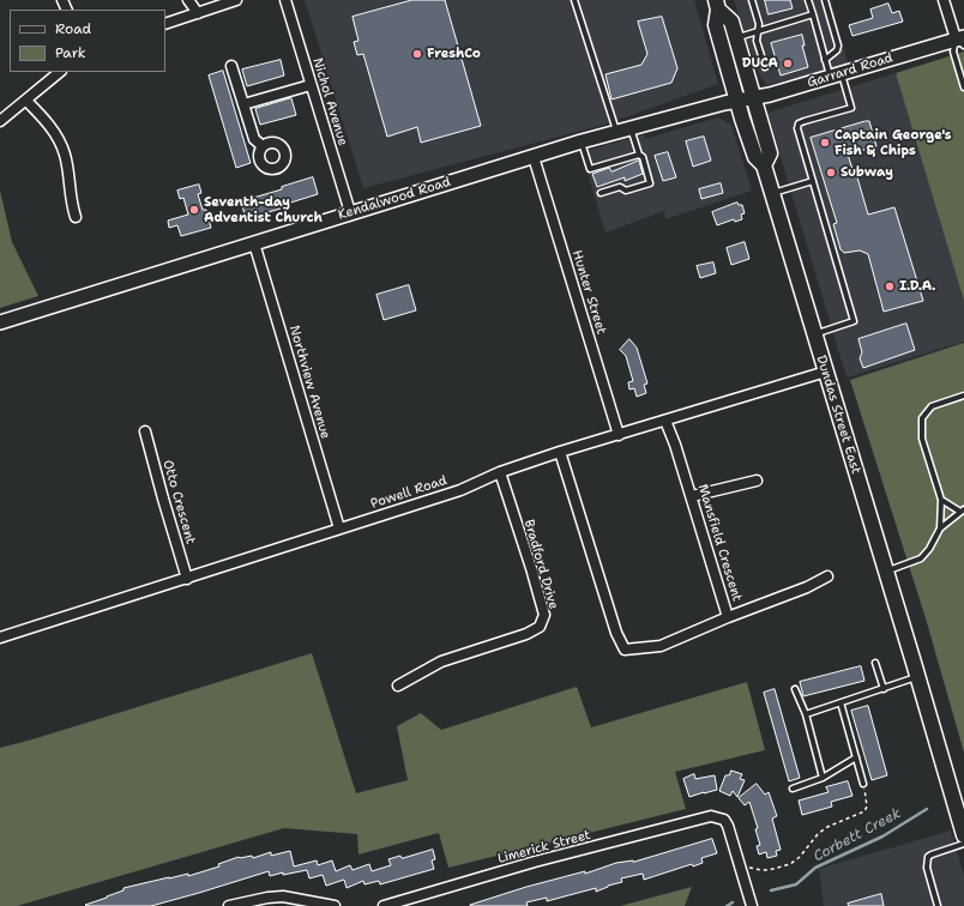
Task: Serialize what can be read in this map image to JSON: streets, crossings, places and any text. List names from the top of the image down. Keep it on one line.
{"streets":{"main road":["Dundas Street East"],"street":["Garrard Road","Nichol Avenue","Kendalwood Road","Hunter Street","Northview Avenue","Powell Road","Otto Crescent","Mansfield Crescent","Bradford Drive","Limerick Street"]},"crossings":[["Garrard Road","Kendalwood Road"],["Garrard Road","Dundas Street East"],["Nichol Avenue","Kendalwood Road"],["Kendalwood Road","Hunter Street"],["Kendalwood Road","Northview Avenue"],["Kendalwood Road","Dundas Street East"],["Hunter Street","Powell Road"],["Northview Avenue","Powell Road"],["Dundas Street East","Powell Road"],["Powell Road","Otto Crescent"],["Powell Road","Mansfield Crescent"],["Powell Road","Bradford Drive"]],"water":["Corbett Creek"],"places":["FreshCo","DUCA","Captain George's Fish & Chips","Subway","Seventh-day Adventist Church","I.D.A."],"legend":["Road","Park"]}
